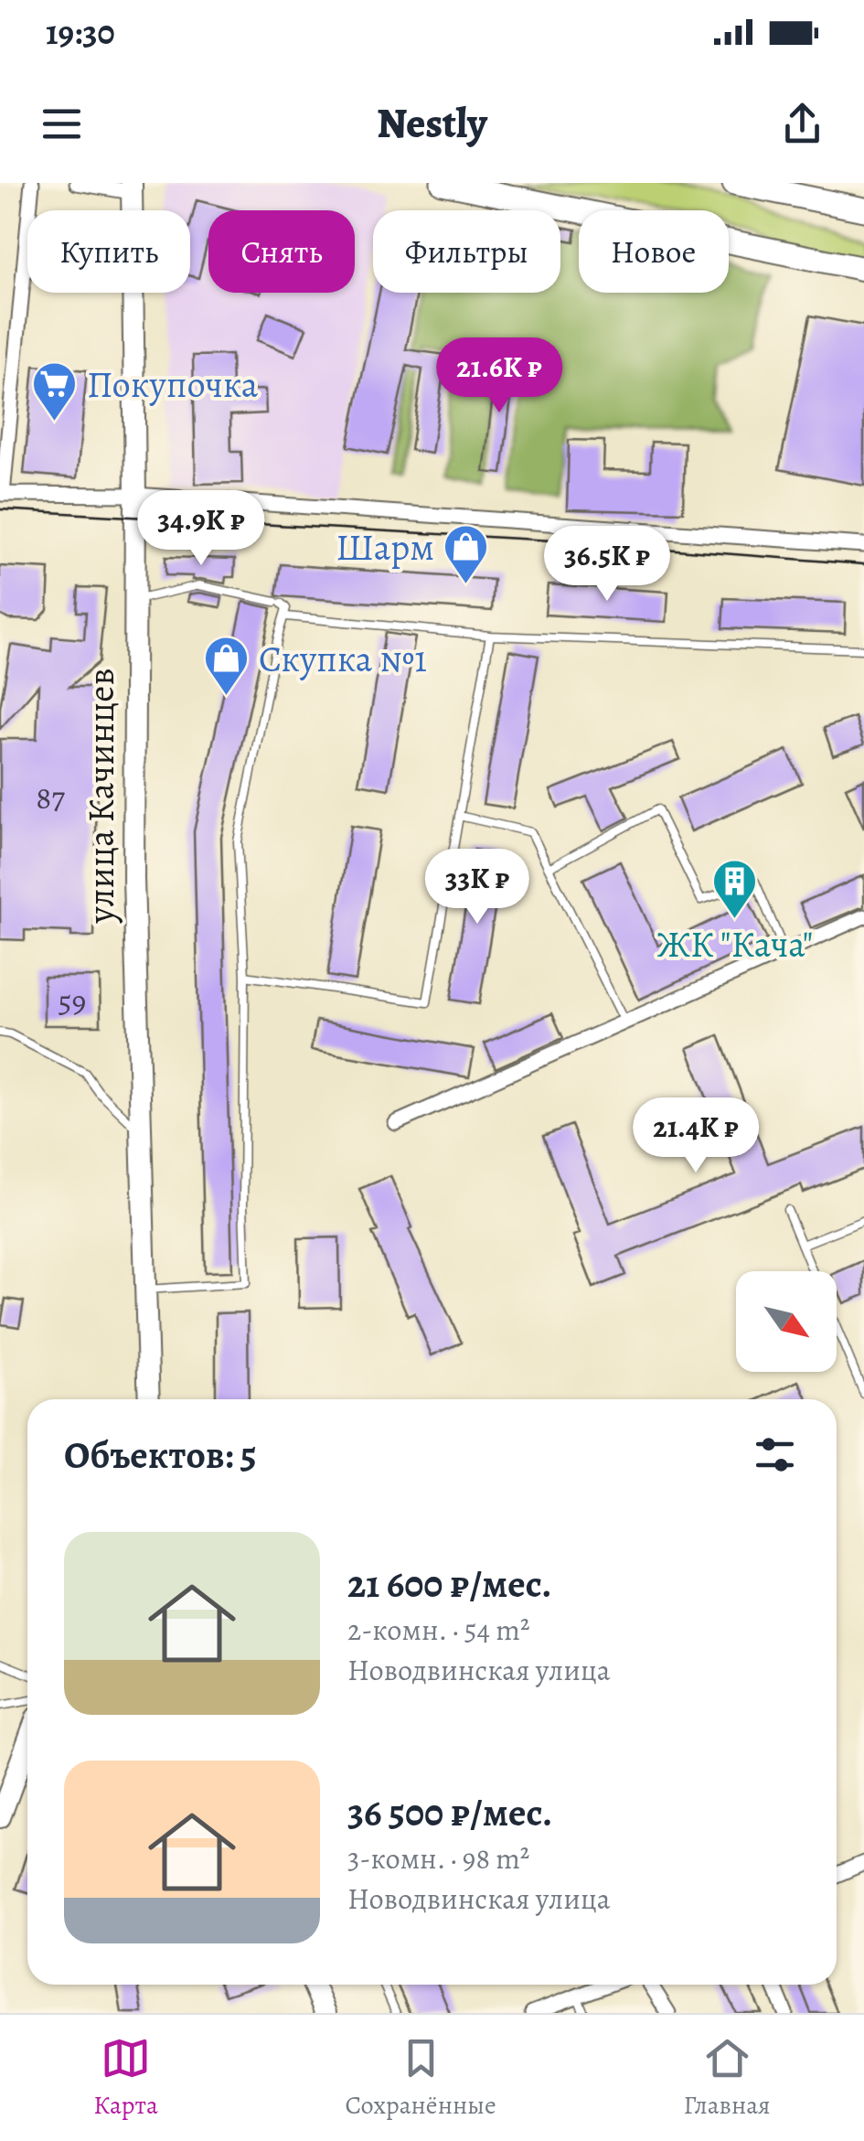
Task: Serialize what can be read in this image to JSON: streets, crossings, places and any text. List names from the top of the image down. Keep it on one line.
{"streets":{"main road":["улица Качинцев"]},"places":{"supermarket":["Покупочка"],"shop":["Шарм","Скупка №1"],"building":["ЖК \"Кача\""]},"house_numbers":["87","59"],"north":"bottom right","page":{"status":"19:30","header":"Nestly","chip":["Купить","Снять","Фильтры","Новое"],"price":["21.6K ₽","34.9K ₽","36.5K ₽","33K ₽","21.4K ₽"],"heading":"Объектов: 5","list":[{"name":"21 600 ₽/мес.","note":"2-комн. · 54 m² · Новодвинская улица"},{"name":"36 500 ₽/мес.","note":"3-комн. · 98 m² · Новодвинская улица"}],"tabs":["Карта","Сохранённые","Главная"]}}
